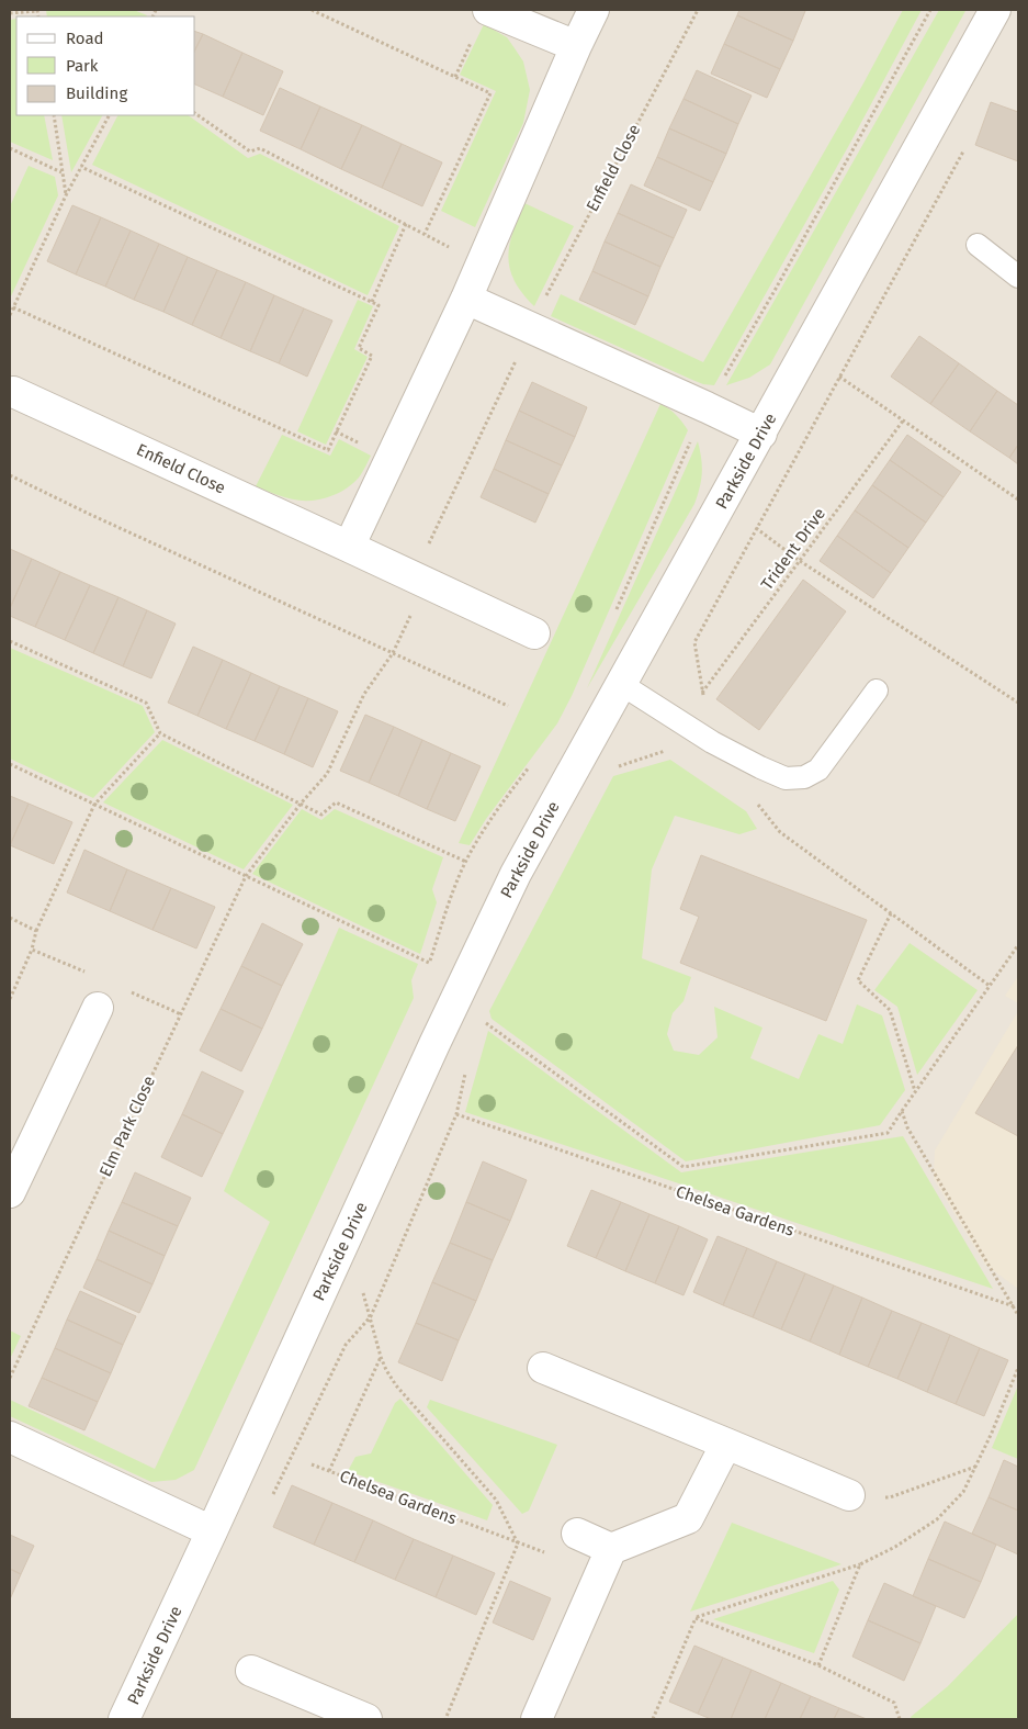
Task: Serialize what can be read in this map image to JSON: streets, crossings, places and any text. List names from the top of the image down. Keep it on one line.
{"streets":{"street":["Enfield Close","Parkside Drive"],"path":["Trident Drive","Elm Park Close","Chelsea Gardens"]},"crossings":[["Enfield Close","Elm Park Close"]],"legend":["Road","Park","Building"]}
